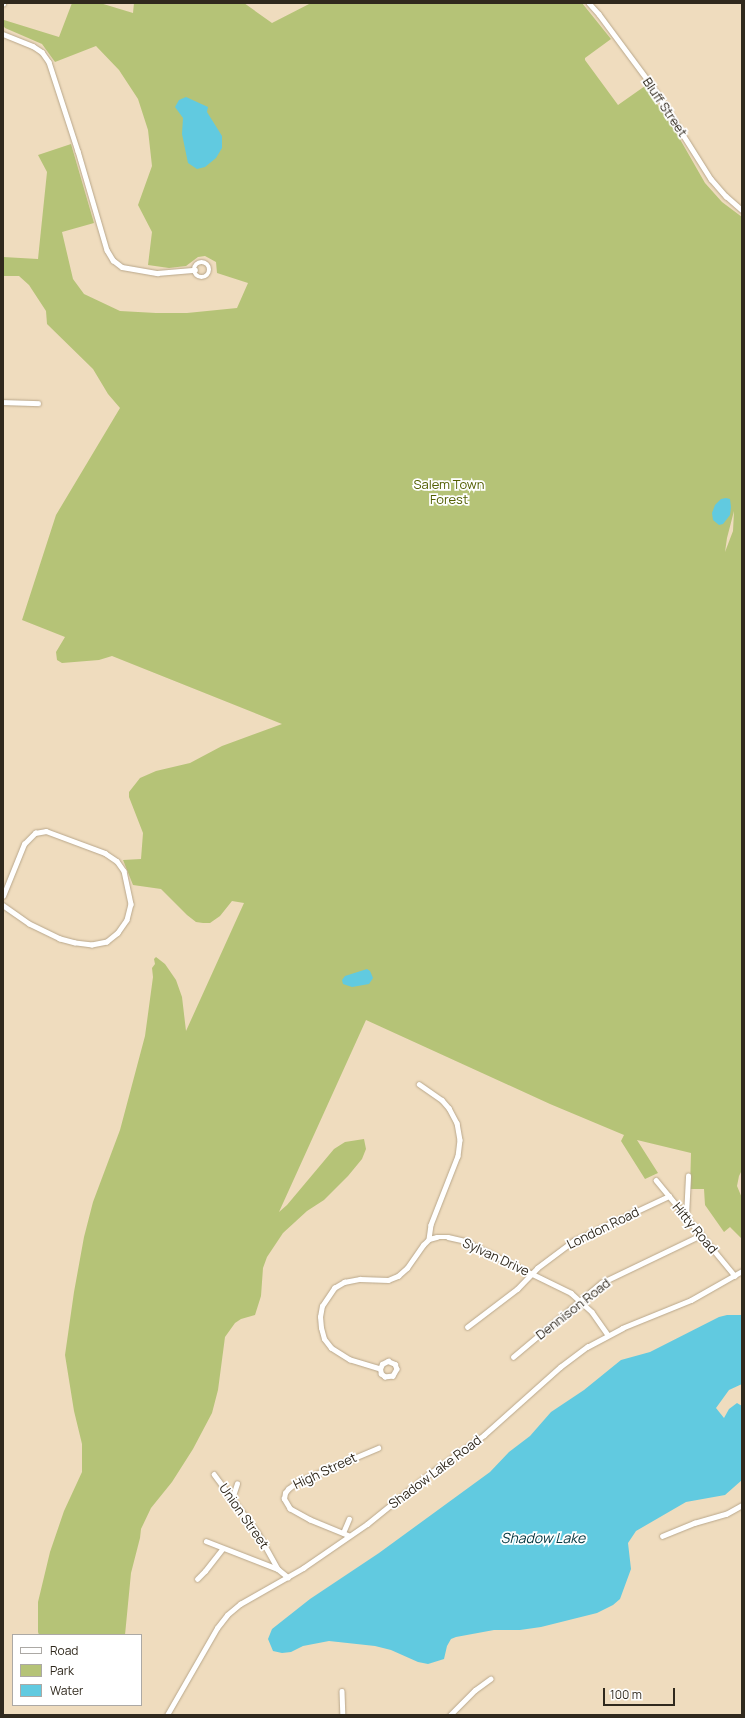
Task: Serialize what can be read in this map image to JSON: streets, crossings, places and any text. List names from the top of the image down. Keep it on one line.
{"streets":{"street":["Bluff Street","London Road","Hitty Road","Sylvan Drive","Dennison Road","High Street","Shadow Lake Road","Union Street"]},"crossings":[["London Road","Hitty Road"],["London Road","Sylvan Drive"],["Hitty Road","Dennison Road"],["Hitty Road","Shadow Lake Road"],["Sylvan Drive","Dennison Road"],["Sylvan Drive","Shadow Lake Road"],["High Street","Shadow Lake Road"],["Shadow Lake Road","Union Street"]],"water":["Shadow Lake"],"parks":["Salem Town Forest"],"legend":["Road","Park","Water"],"scale_bar":"100 m"}
